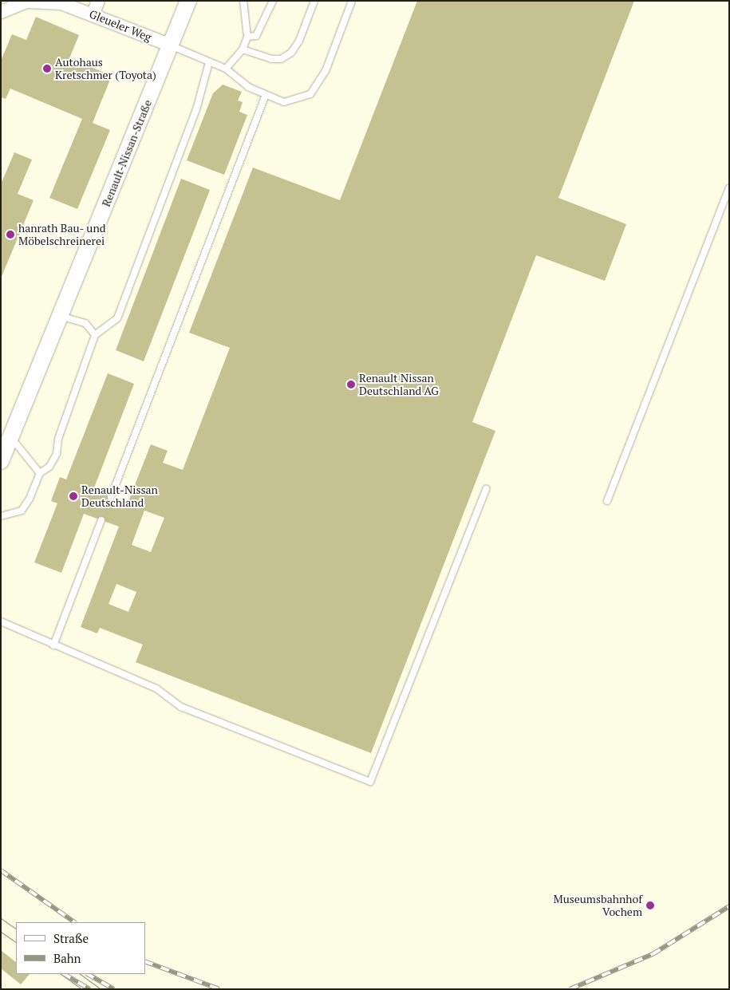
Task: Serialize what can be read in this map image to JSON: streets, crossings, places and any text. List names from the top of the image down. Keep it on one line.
{"streets":{"street":["Gleueler Weg","Renault-Nissan-Straße"]},"crossings":[["Gleueler Weg","Renault-Nissan-Straße"]],"places":["Autohaus Kretschmer (Toyota)","hanrath Bau- und Möbelschreinerei","Renault Nissan Deutschland AG","Renault-Nissan Deutschland","Museumsbahnhof Vochem"],"legend":["Straße","Bahn"]}
